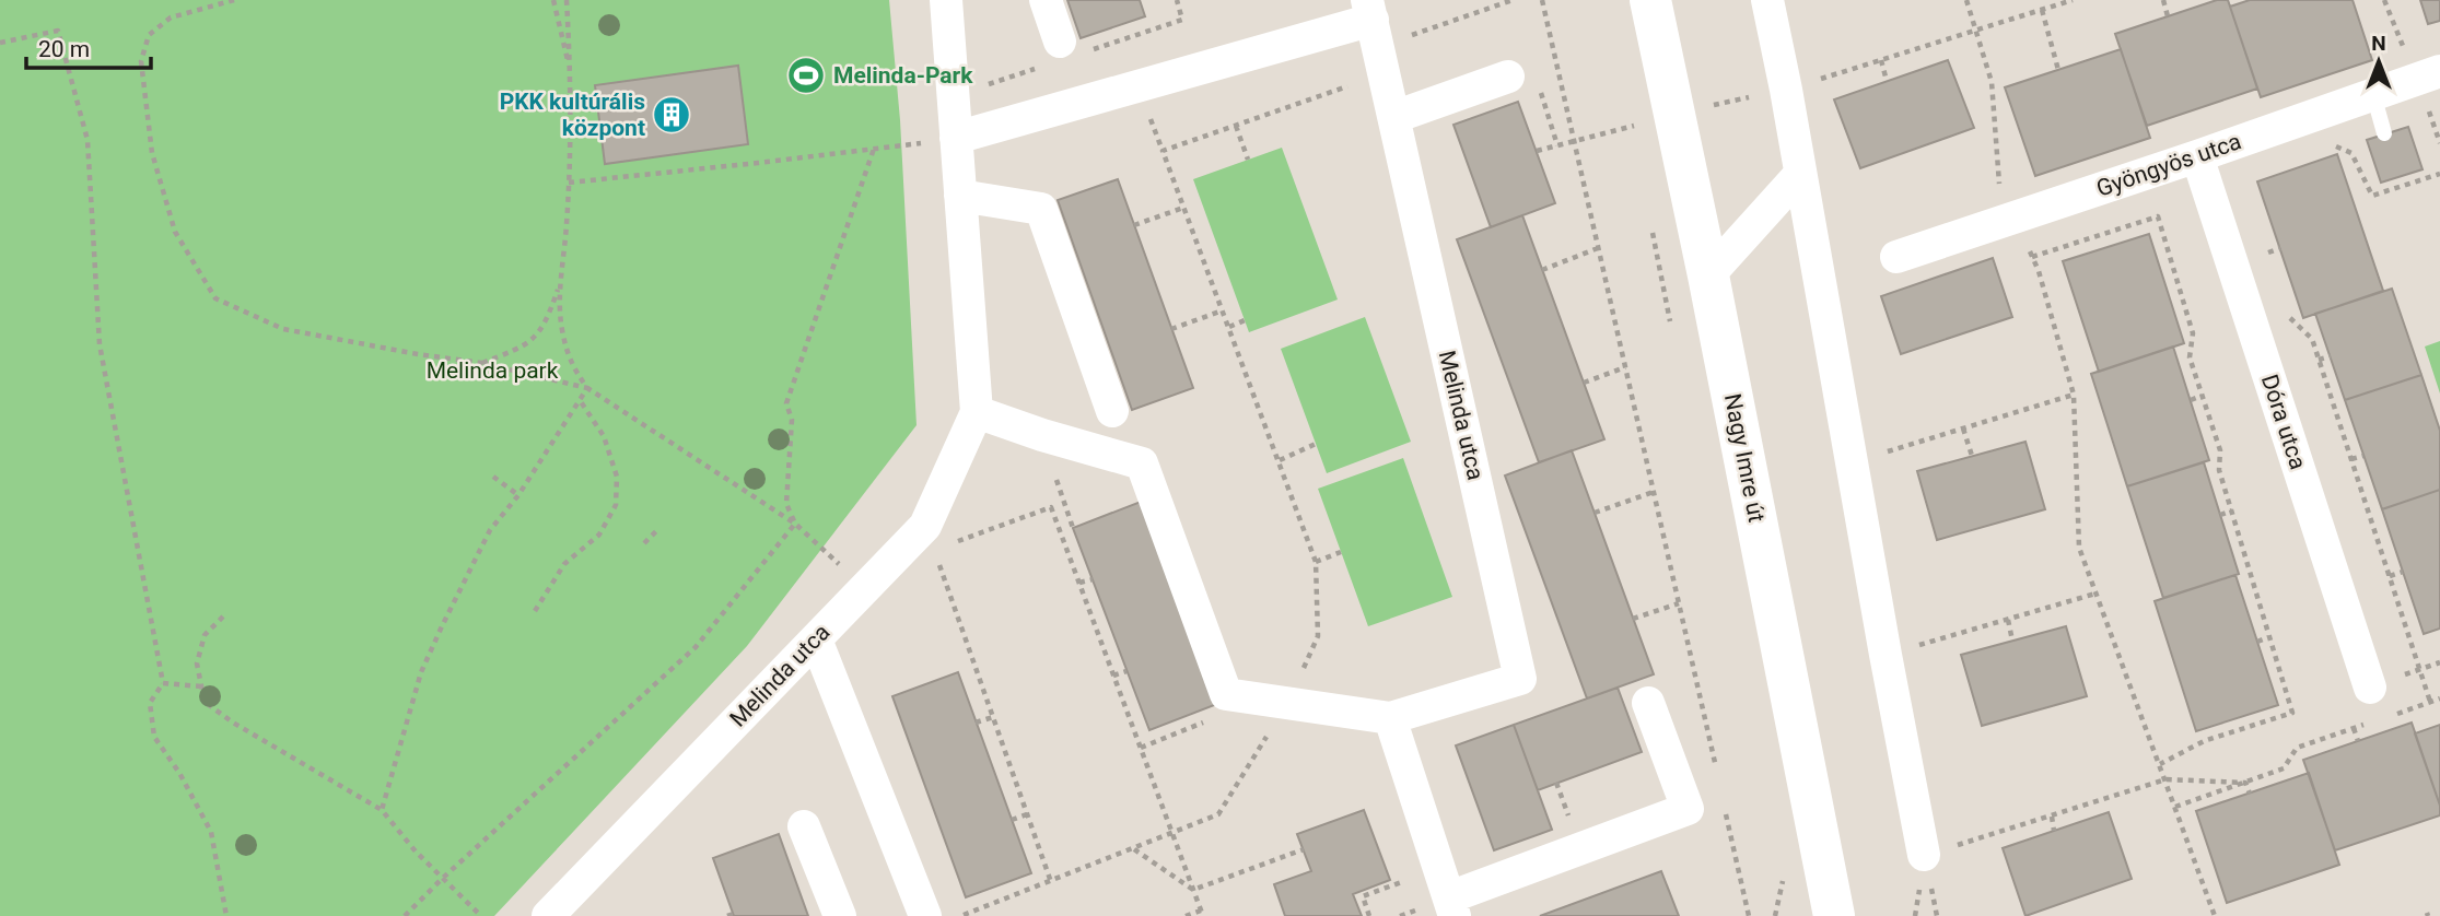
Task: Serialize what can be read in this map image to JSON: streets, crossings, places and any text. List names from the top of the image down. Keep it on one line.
{"streets":{"street":["Gyöngyös utca","Melinda utca","Dóra utca","Nagy Imre út"]},"crossings":[["Gyöngyös utca","Dóra utca"]],"parks":["Melinda park"],"places":{"sports":["Melinda-Park"],"building":["PKK kultúrális központ"]},"scale_bar":"20 m","north":"top"}
